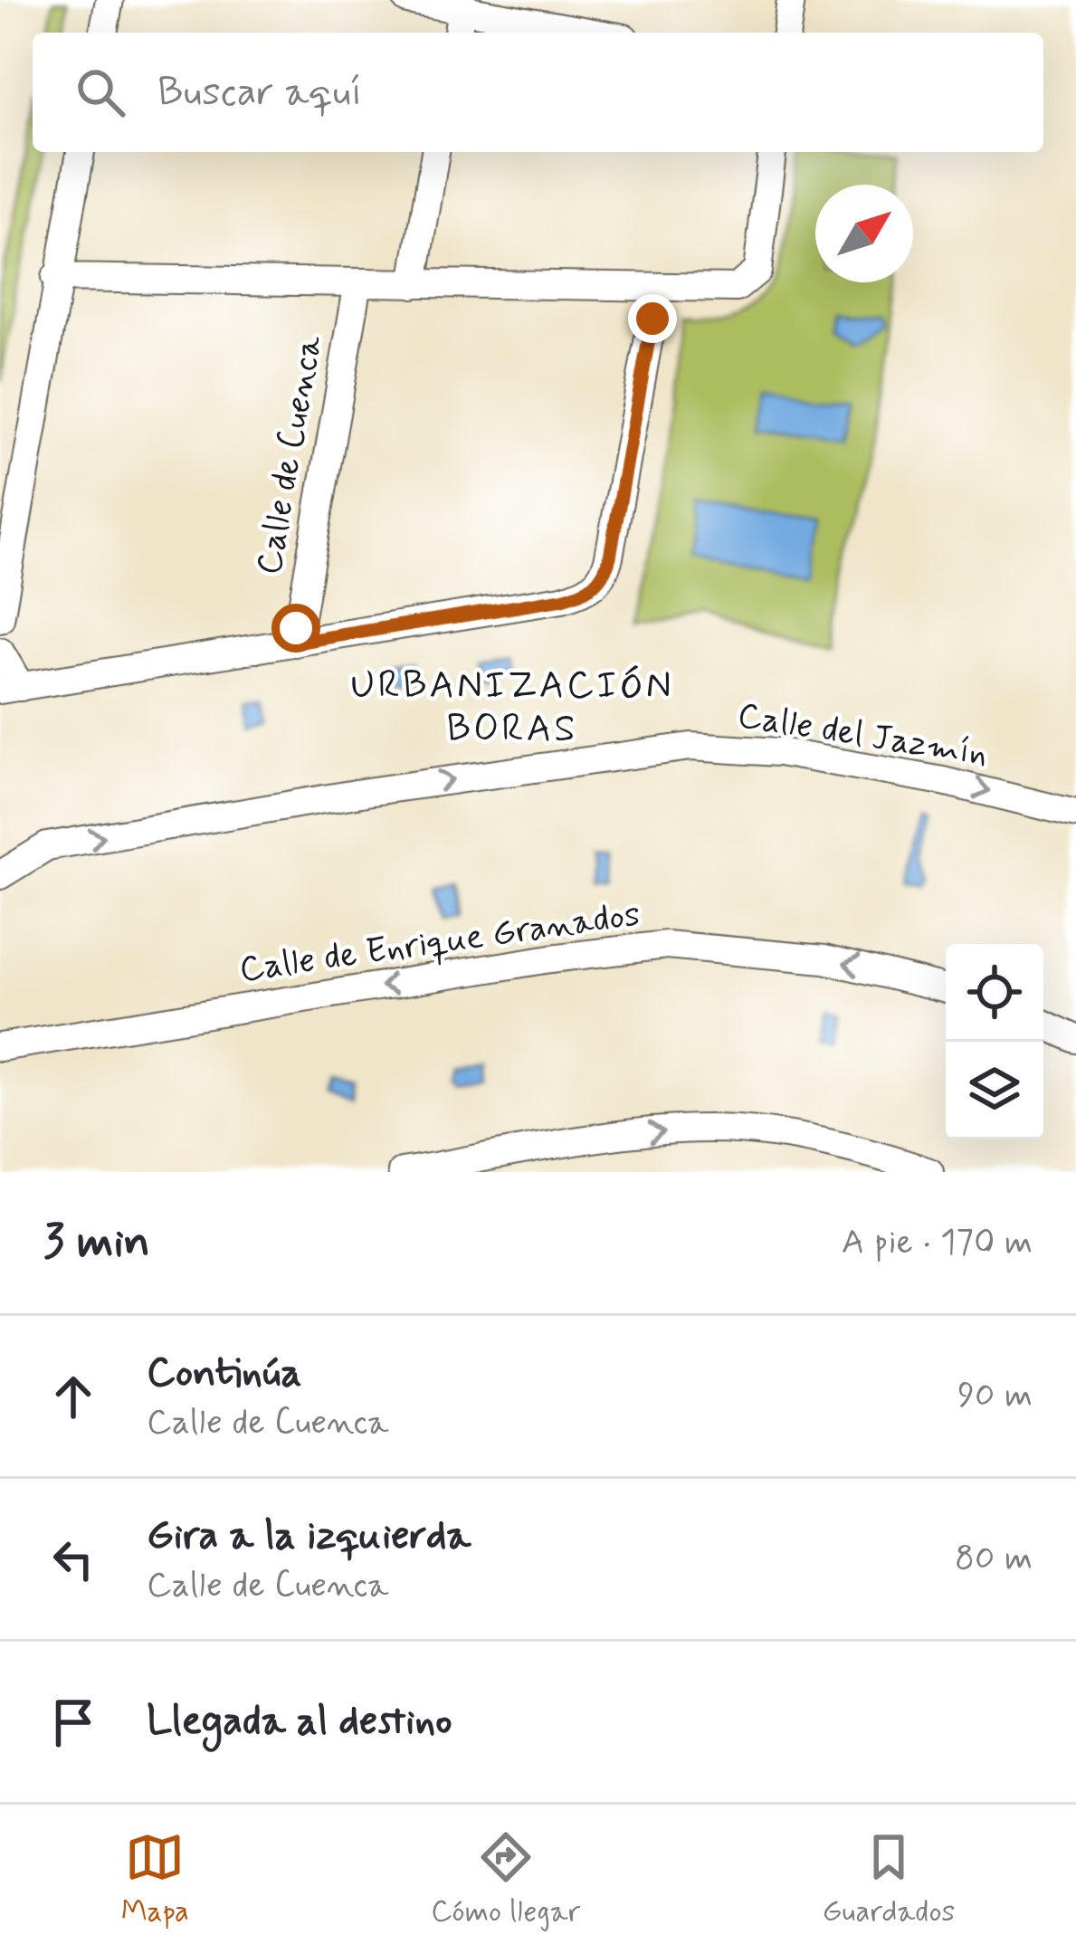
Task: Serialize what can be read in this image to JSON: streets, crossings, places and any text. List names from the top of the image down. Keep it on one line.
{"streets":{"street":["Calle de Cuenca","Calle del Jazmín","Calle de Enrique Granados"]},"one_way":["Calle del Jazmín"],"districts":["URBANIZACIÓN BORAS"],"north":"top right","page":{"search":"Buscar aquí","heading":["3 min","A pie · 170 m"],"list":[["Continúa","Calle de Cuenca","90 m"],["Gira a la izquierda","Calle de Cuenca","80 m"],"Llegada al destino"],"nav":["Mapa","Cómo llegar","Guardados"]}}
